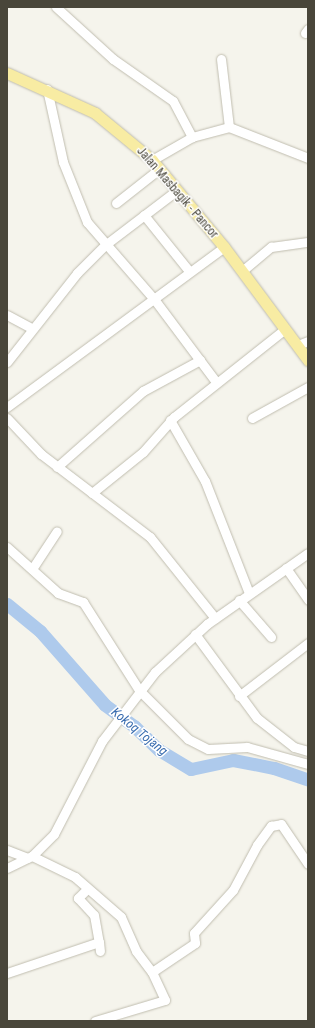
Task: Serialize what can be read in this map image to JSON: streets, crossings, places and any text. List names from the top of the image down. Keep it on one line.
{"streets":{"main road":["Jalan Masbagik - Pancor"]},"water":["Kokoq Tojang"]}
